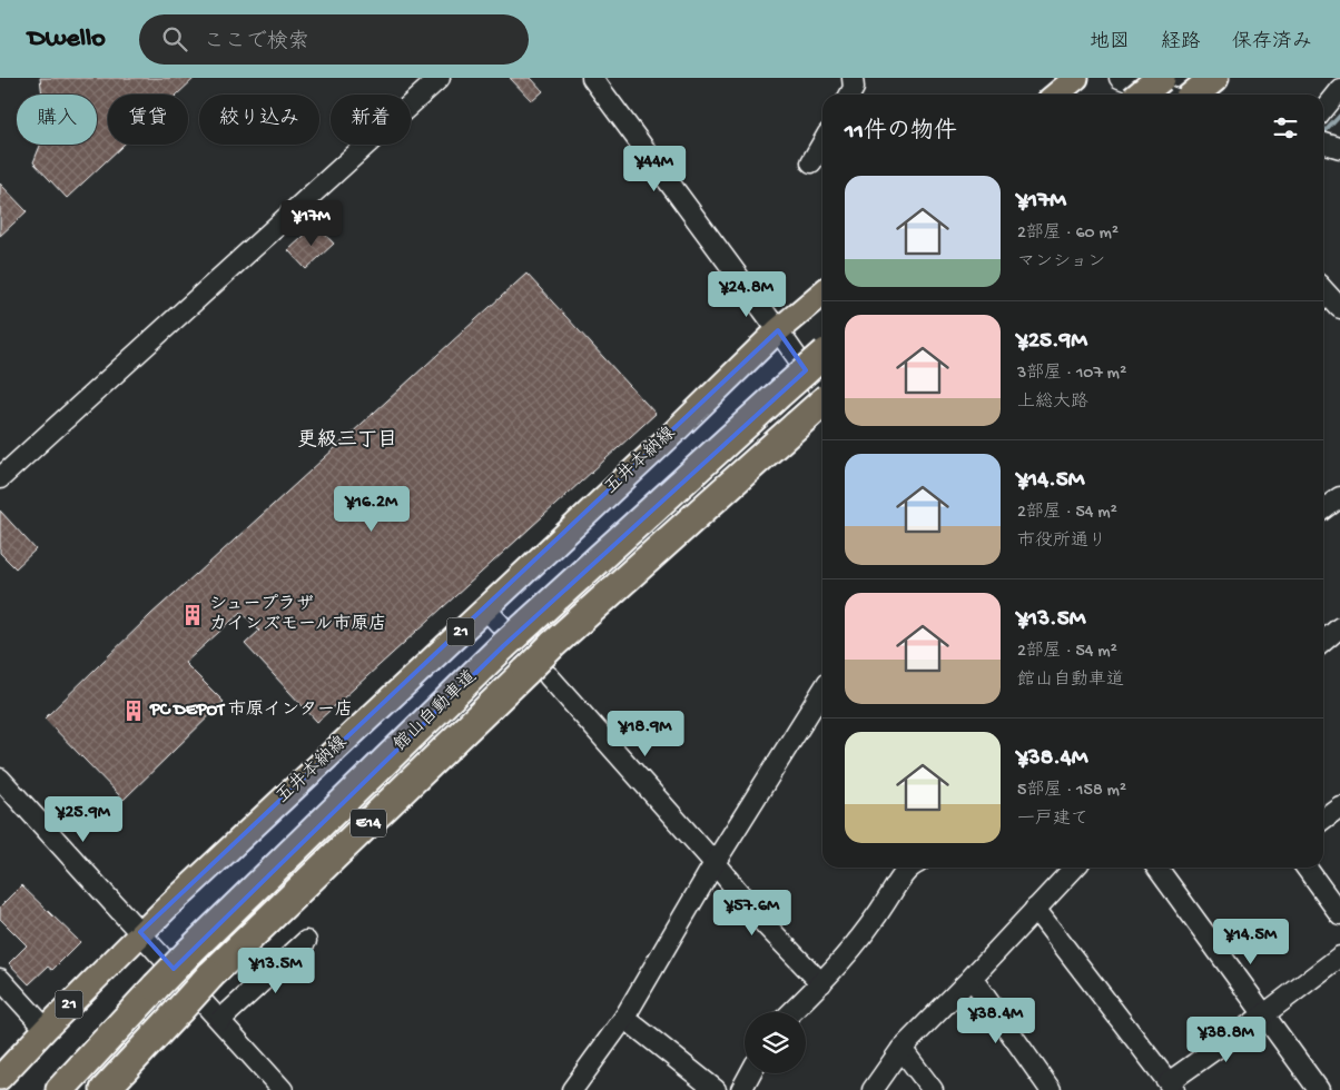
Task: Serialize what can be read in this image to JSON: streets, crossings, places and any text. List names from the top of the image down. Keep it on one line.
{"streets":{"highway":["館山自動車道","E14"],"main road":["五井本納線","21"]},"crossings":[["五井本納線","館山自動車道"]],"districts":["更級三丁目"],"places":{"building":["シュープラザ カインズモール市原店","PC DEPOT 市原インター店"]},"page":{"header":"Dwello","search":"ここで検索","nav":["地図","経路","保存済み"],"chip":["購入","賃貸","絞り込み","新着"],"heading":"11件の物件","price":["¥44M","¥17M","¥24.8M","¥16.2M","¥18.9M","¥25.9M","¥57.6M","¥14.5M","¥13.5M","¥38.4M","¥38.8M"],"list":[{"name":"¥17M","note":"2部屋 · 60 m² · マンション"},{"name":"¥25.9M","note":"3部屋 · 107 m² · 上総大路"},{"name":"¥14.5M","note":"2部屋 · 54 m² · 市役所通り"},{"name":"¥13.5M","note":"2部屋 · 54 m² · 館山自動車道"},{"name":"¥38.4M","note":"5部屋 · 158 m² · 一戸建て"}]}}
